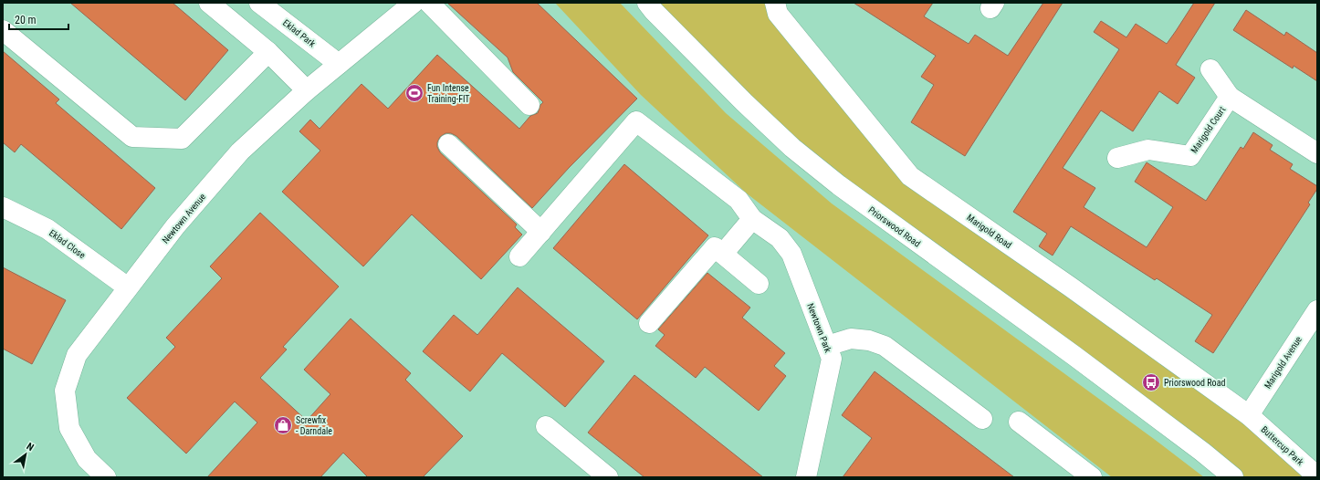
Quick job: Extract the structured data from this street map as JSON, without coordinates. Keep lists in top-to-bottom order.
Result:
{
  "streets": {
    "street": [
      "Eklad Park",
      "Marigold Court",
      "Newtown Avenue",
      "Priorswood Road",
      "Marigold Road",
      "Eklad Close",
      "Newtown Park",
      "Marigold Avenue",
      "Buttercup Park"
    ]
  },
  "crossings": [
    ["Eklad Park", "Newtown Avenue"],
    ["Newtown Avenue", "Eklad Close"],
    ["Marigold Road", "Marigold Avenue"],
    ["Marigold Road", "Buttercup Park"],
    ["Marigold Avenue", "Buttercup Park"]
  ],
  "places": {
    "sports": ["Fun Intense Training-FIT"],
    "bus stop": ["Priorswood Road"],
    "shop": ["Screwfix - Darndale"]
  },
  "scale_bar": "20 m",
  "north": "top right"
}
